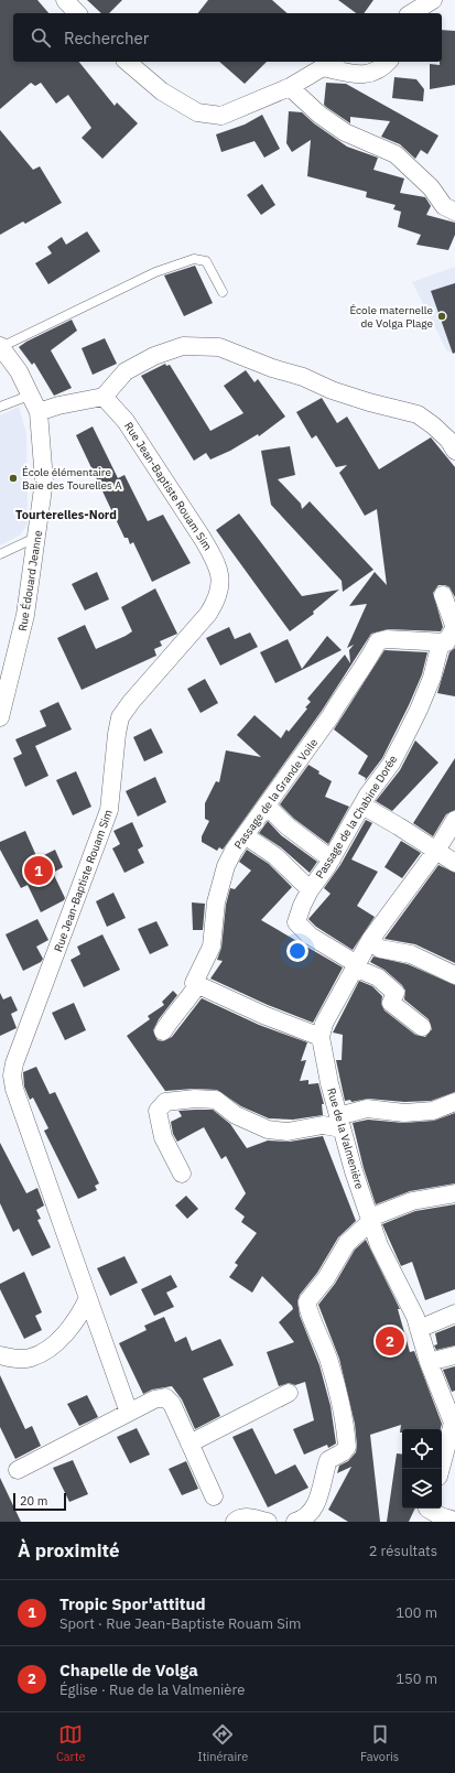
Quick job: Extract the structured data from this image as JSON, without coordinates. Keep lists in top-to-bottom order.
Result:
{
  "streets": {
    "street": [
      "Rue Jean-Baptiste Rouam Sim",
      "Rue Édouard Jeanne",
      "Passage de la Grande Voile",
      "Passage de la Chabine Dorée",
      "Rue de la Valmenière"
    ]
  },
  "crossings": [
    ["Passage de la Grande Voile", "Passage de la Chabine Dorée"]
  ],
  "districts": ["Tourterelles-Nord"],
  "places": ["École maternelle de Volga Plage", "École élémentaire Baie des Tourelles A"],
  "scale_bar": "20 m",
  "page": {
    "search": "Rechercher",
    "pins": ["1", "2"],
    "scale": "20 m",
    "heading": ["À proximité", "2 résultats"],
    "list": [
      {
        "mark": "1",
        "name": "Tropic Spor'attitud",
        "note": "Sport · Rue Jean-Baptiste Rouam Sim",
        "value": "100 m"
      },
      {
        "mark": "2",
        "name": "Chapelle de Volga",
        "note": "Église · Rue de la Valmenière",
        "value": "150 m"
      }
    ],
    "nav": ["Carte", "Itinéraire", "Favoris"]
  }
}
